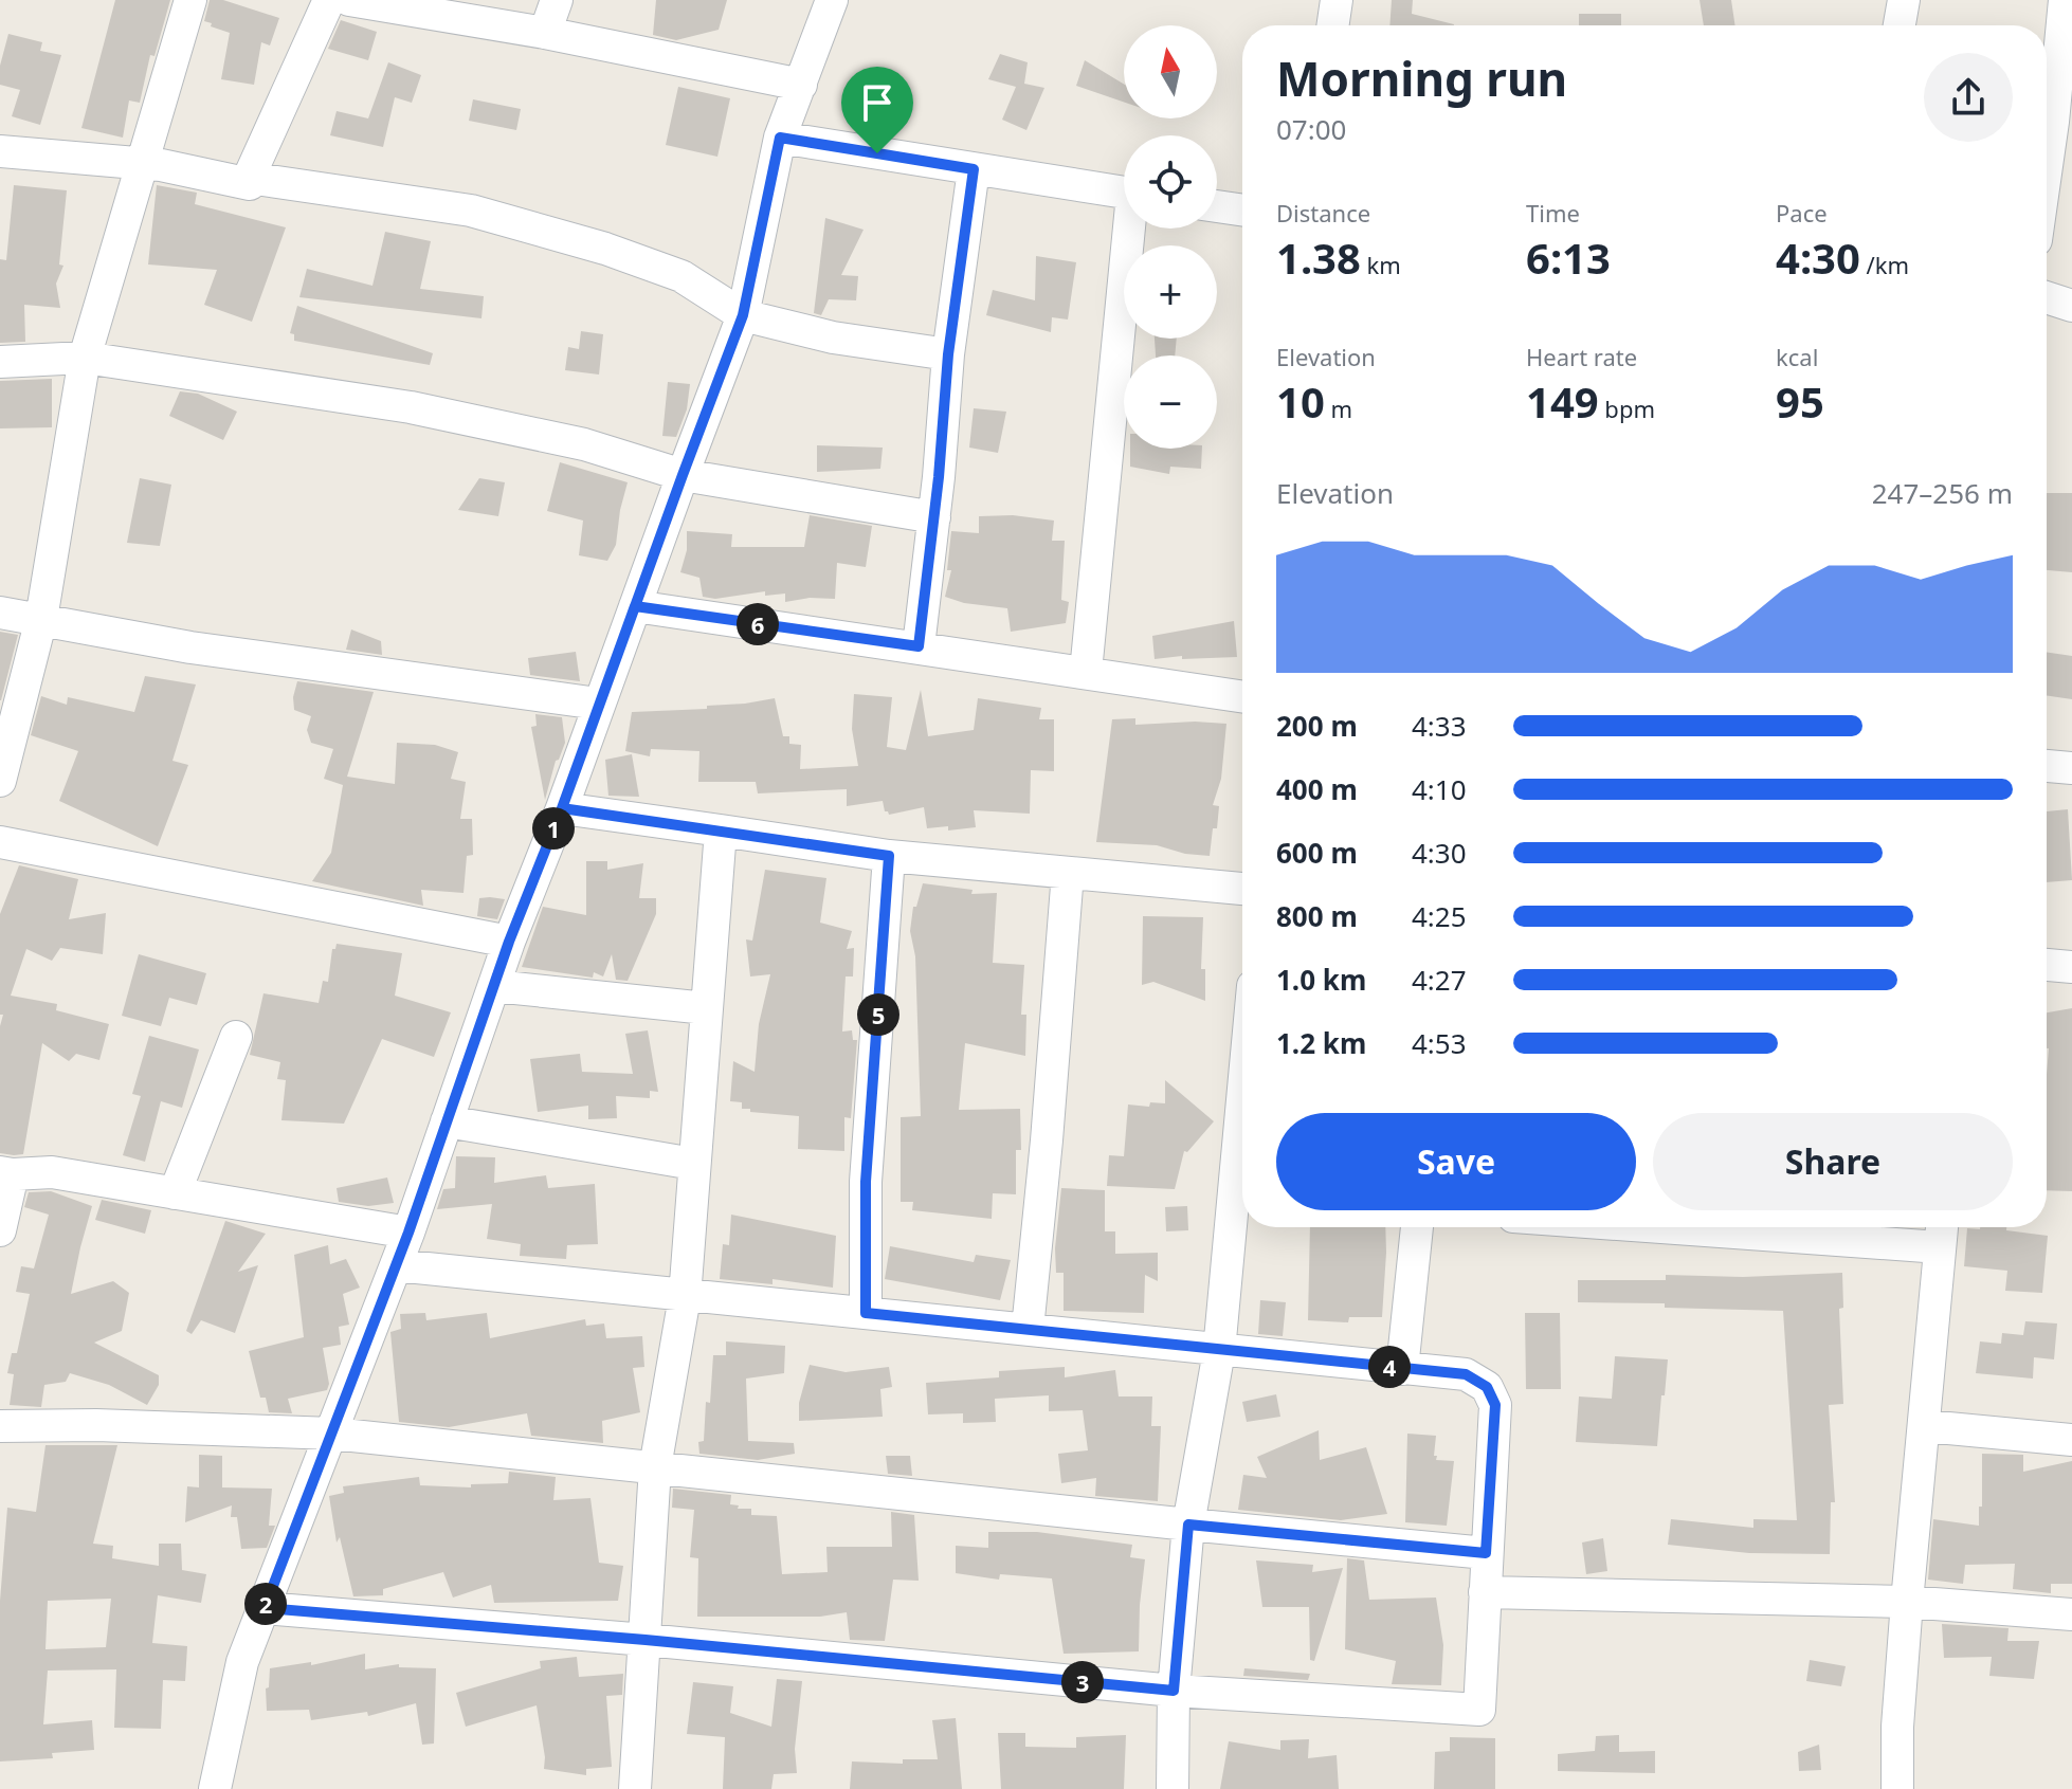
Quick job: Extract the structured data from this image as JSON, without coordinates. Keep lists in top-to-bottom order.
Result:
{
  "north": "top",
  "page": {
    "map_buttons": ["+", "−"],
    "heading": ["Morning run", "07:00"],
    "stats": [
      ["Distance", "1.38 km"],
      ["Time", "6:13"],
      ["Pace", "4:30 /km"],
      ["Elevation", "10 m"],
      ["Heart rate", "149 bpm"],
      ["kcal", "95"]
    ],
    "chart": ["Elevation", "247–256 m"],
    "pins": [
      "6",
      "1",
      "5",
      "4",
      "2",
      "3"
    ],
    "list": [
      {
        "name": "200 m",
        "note": "4:33"
      },
      {
        "name": "400 m",
        "note": "4:10"
      },
      {
        "name": "600 m",
        "note": "4:30"
      },
      {
        "name": "800 m",
        "note": "4:25"
      },
      {
        "name": "1.0 km",
        "note": "4:27"
      },
      {
        "name": "1.2 km",
        "note": "4:53"
      }
    ],
    "buttons": ["Save", "Share"]
  }
}
